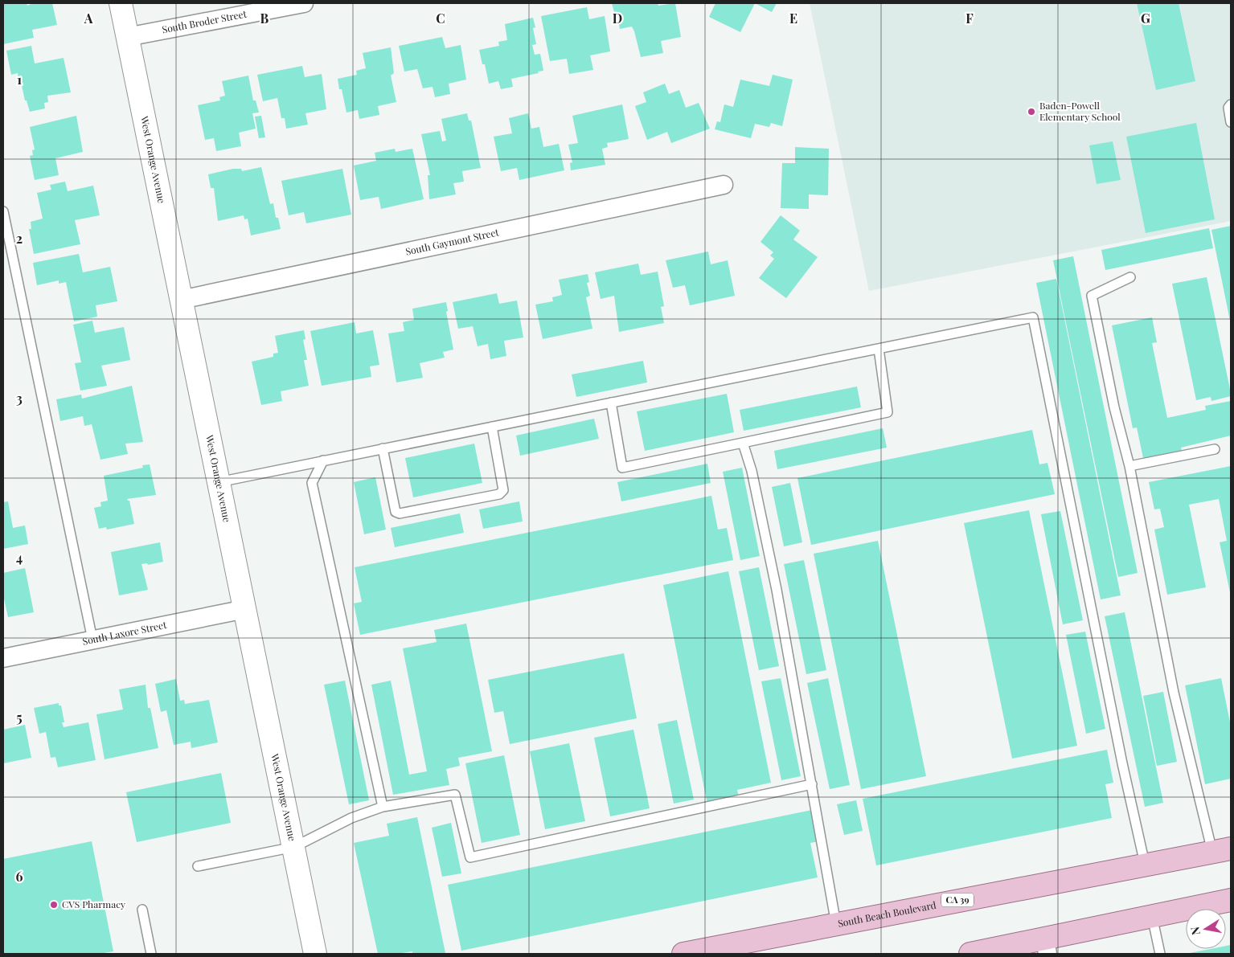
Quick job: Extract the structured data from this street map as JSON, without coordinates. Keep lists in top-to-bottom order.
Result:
{
  "streets": {
    "main road": ["CA 39", "South Beach Boulevard"],
    "street": [
      "South Broder Street",
      "West Orange Avenue",
      "South Gaymont Street",
      "South Laxore Street"
    ]
  },
  "crossings": [
    ["South Broder Street", "West Orange Avenue"],
    ["West Orange Avenue", "South Gaymont Street"],
    ["West Orange Avenue", "South Laxore Street"]
  ],
  "places": ["Baden-Powell Elementary School", "CVS Pharmacy"],
  "north": "left",
  "grid": {
    "columns": [
      "A",
      "B",
      "C",
      "D",
      "E",
      "F",
      "G"
    ],
    "rows": [
      "1",
      "2",
      "3",
      "4",
      "5",
      "6"
    ]
  }
}
